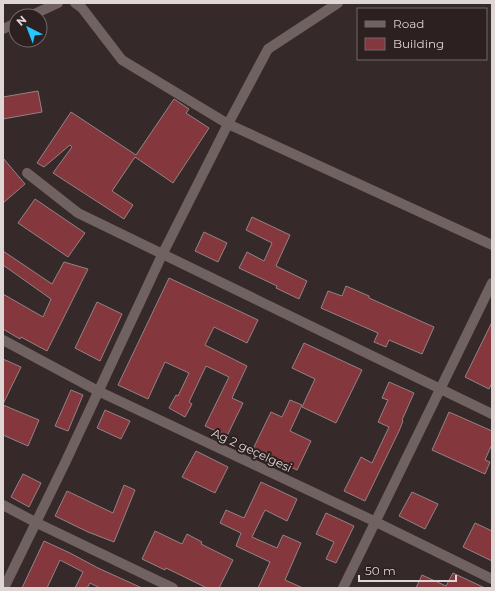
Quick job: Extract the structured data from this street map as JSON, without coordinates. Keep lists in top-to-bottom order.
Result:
{
  "streets": {
    "street": ["Ag 2 geçelgesi"]
  },
  "legend": ["Road", "Building"],
  "scale_bar": "50 m",
  "north": "top left"
}
